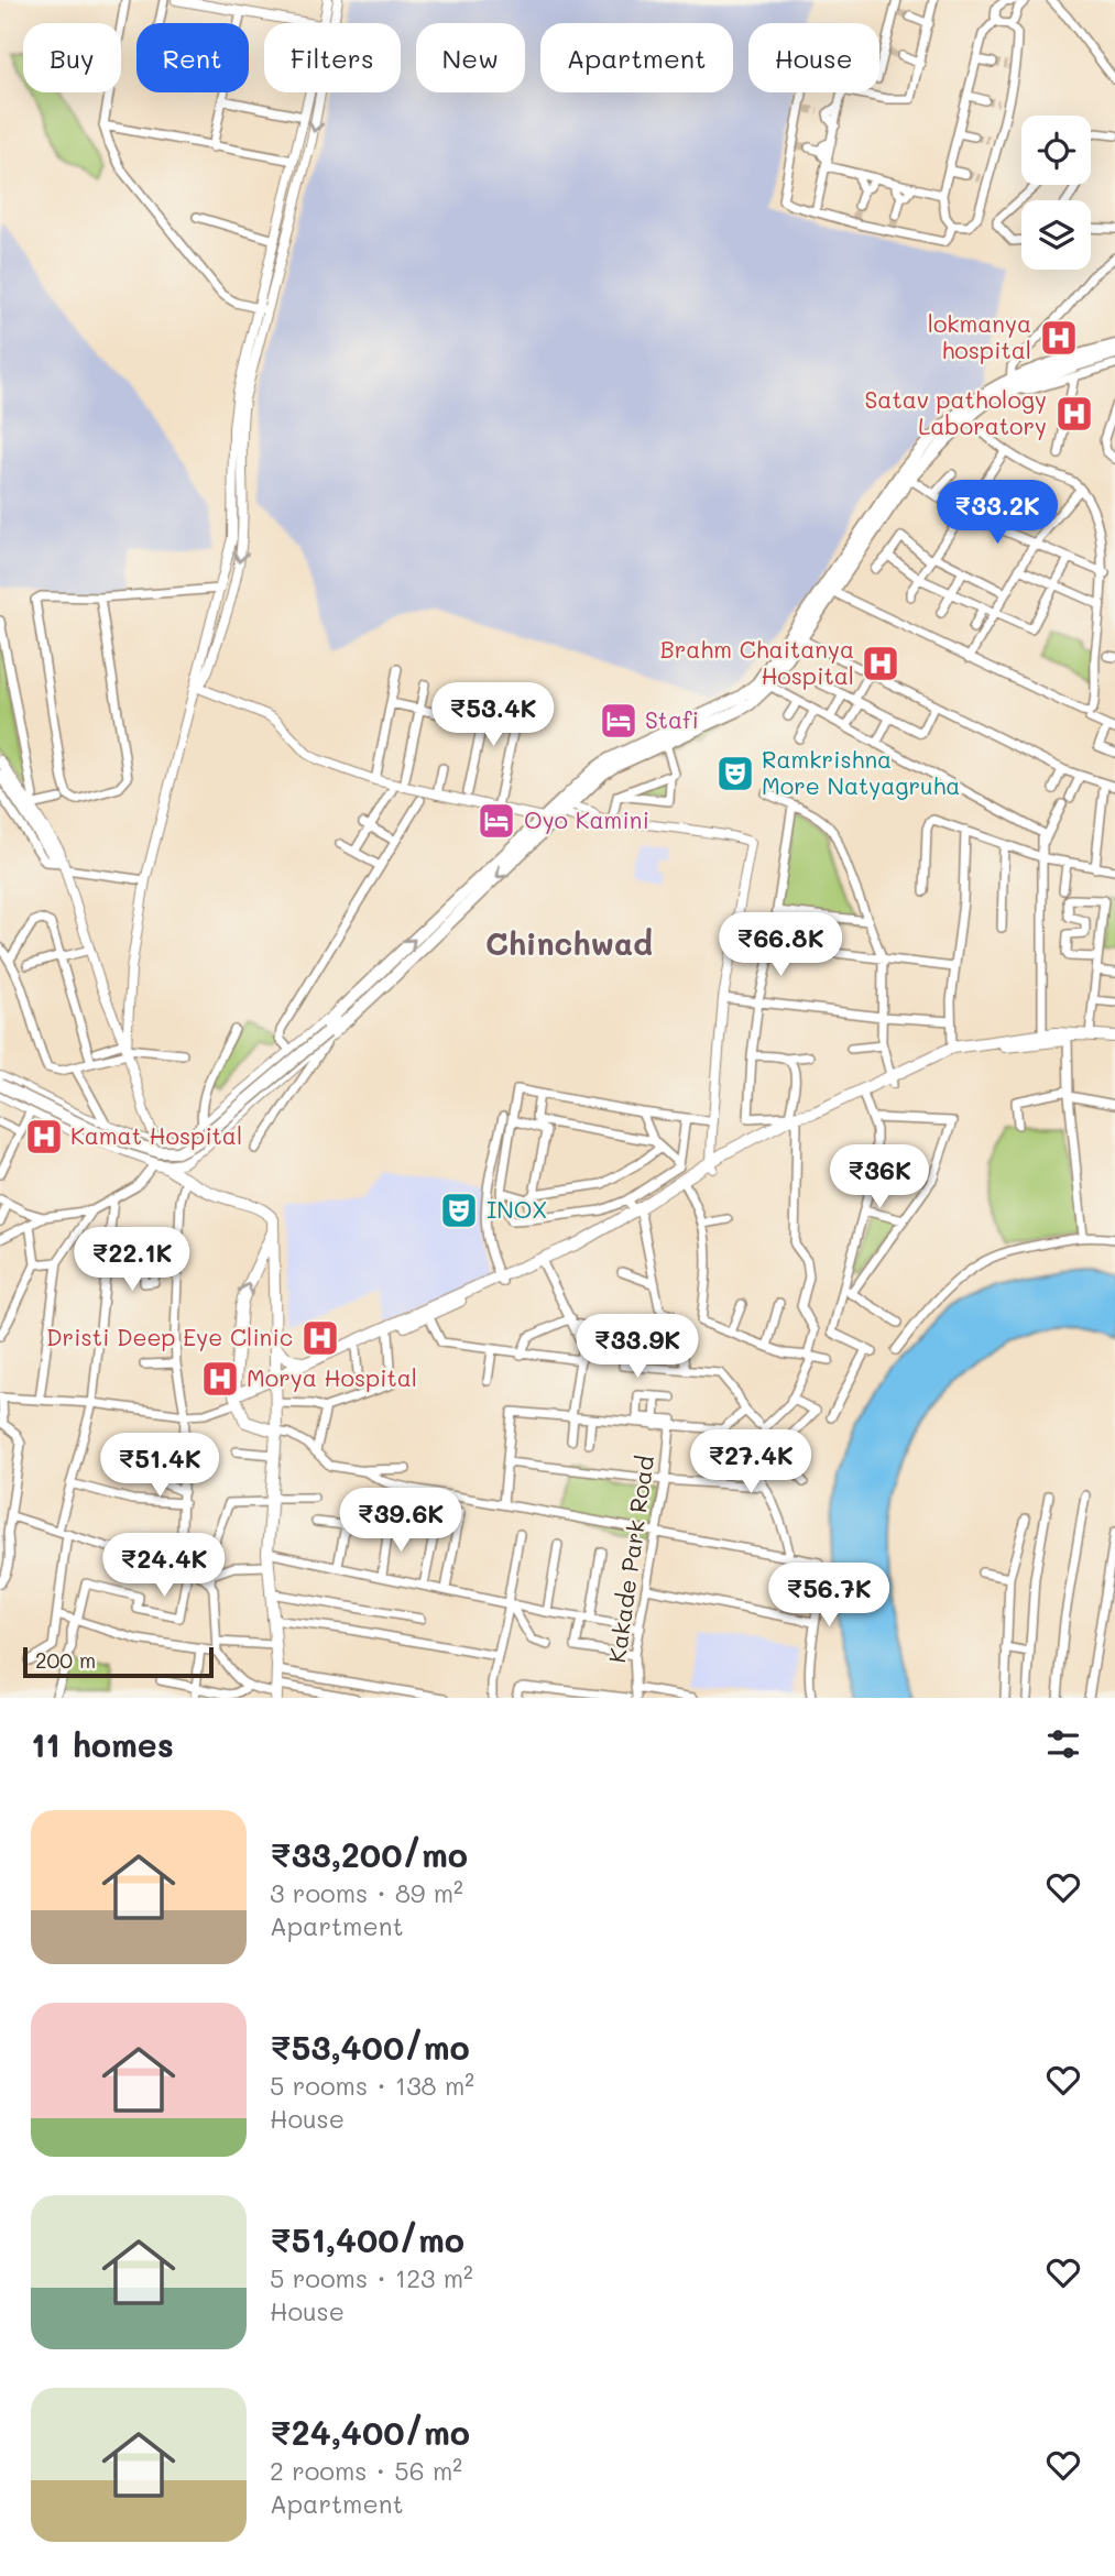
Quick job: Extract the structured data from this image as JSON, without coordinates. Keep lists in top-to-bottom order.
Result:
{
  "streets": {
    "street": ["Kakade Park Road"]
  },
  "districts": ["Chinchwad"],
  "places": {
    "hospital": [
      "lokmanya hospital",
      "Satav pathology Laboratory",
      "Brahm Chaitanya Hospital",
      "Kamat Hospital",
      "Dristi Deep Eye Clinic",
      "Morya Hospital"
    ],
    "hotel": ["Stafi", "Oyo Kamini"],
    "theatre": ["Ramkrishna More Natyagruha", "INOX"]
  },
  "scale_bar": "200 m",
  "page": {
    "chip": [
      "Buy",
      "Rent",
      "Filters",
      "New",
      "Apartment",
      "House"
    ],
    "price": [
      "₹33.2K",
      "₹53.4K",
      "₹66.8K",
      "₹36K",
      "₹22.1K",
      "₹33.9K",
      "₹27.4K",
      "₹51.4K",
      "₹39.6K",
      "₹24.4K",
      "₹56.7K"
    ],
    "scale": "200 m",
    "heading": "11 homes",
    "list": [
      {
        "name": "₹33,200/mo",
        "note": "3 rooms · 89 m² · Apartment"
      },
      {
        "name": "₹53,400/mo",
        "note": "5 rooms · 138 m² · House"
      },
      {
        "name": "₹51,400/mo",
        "note": "5 rooms · 123 m² · House"
      },
      {
        "name": "₹24,400/mo",
        "note": "2 rooms · 56 m² · Apartment"
      }
    ]
  }
}
